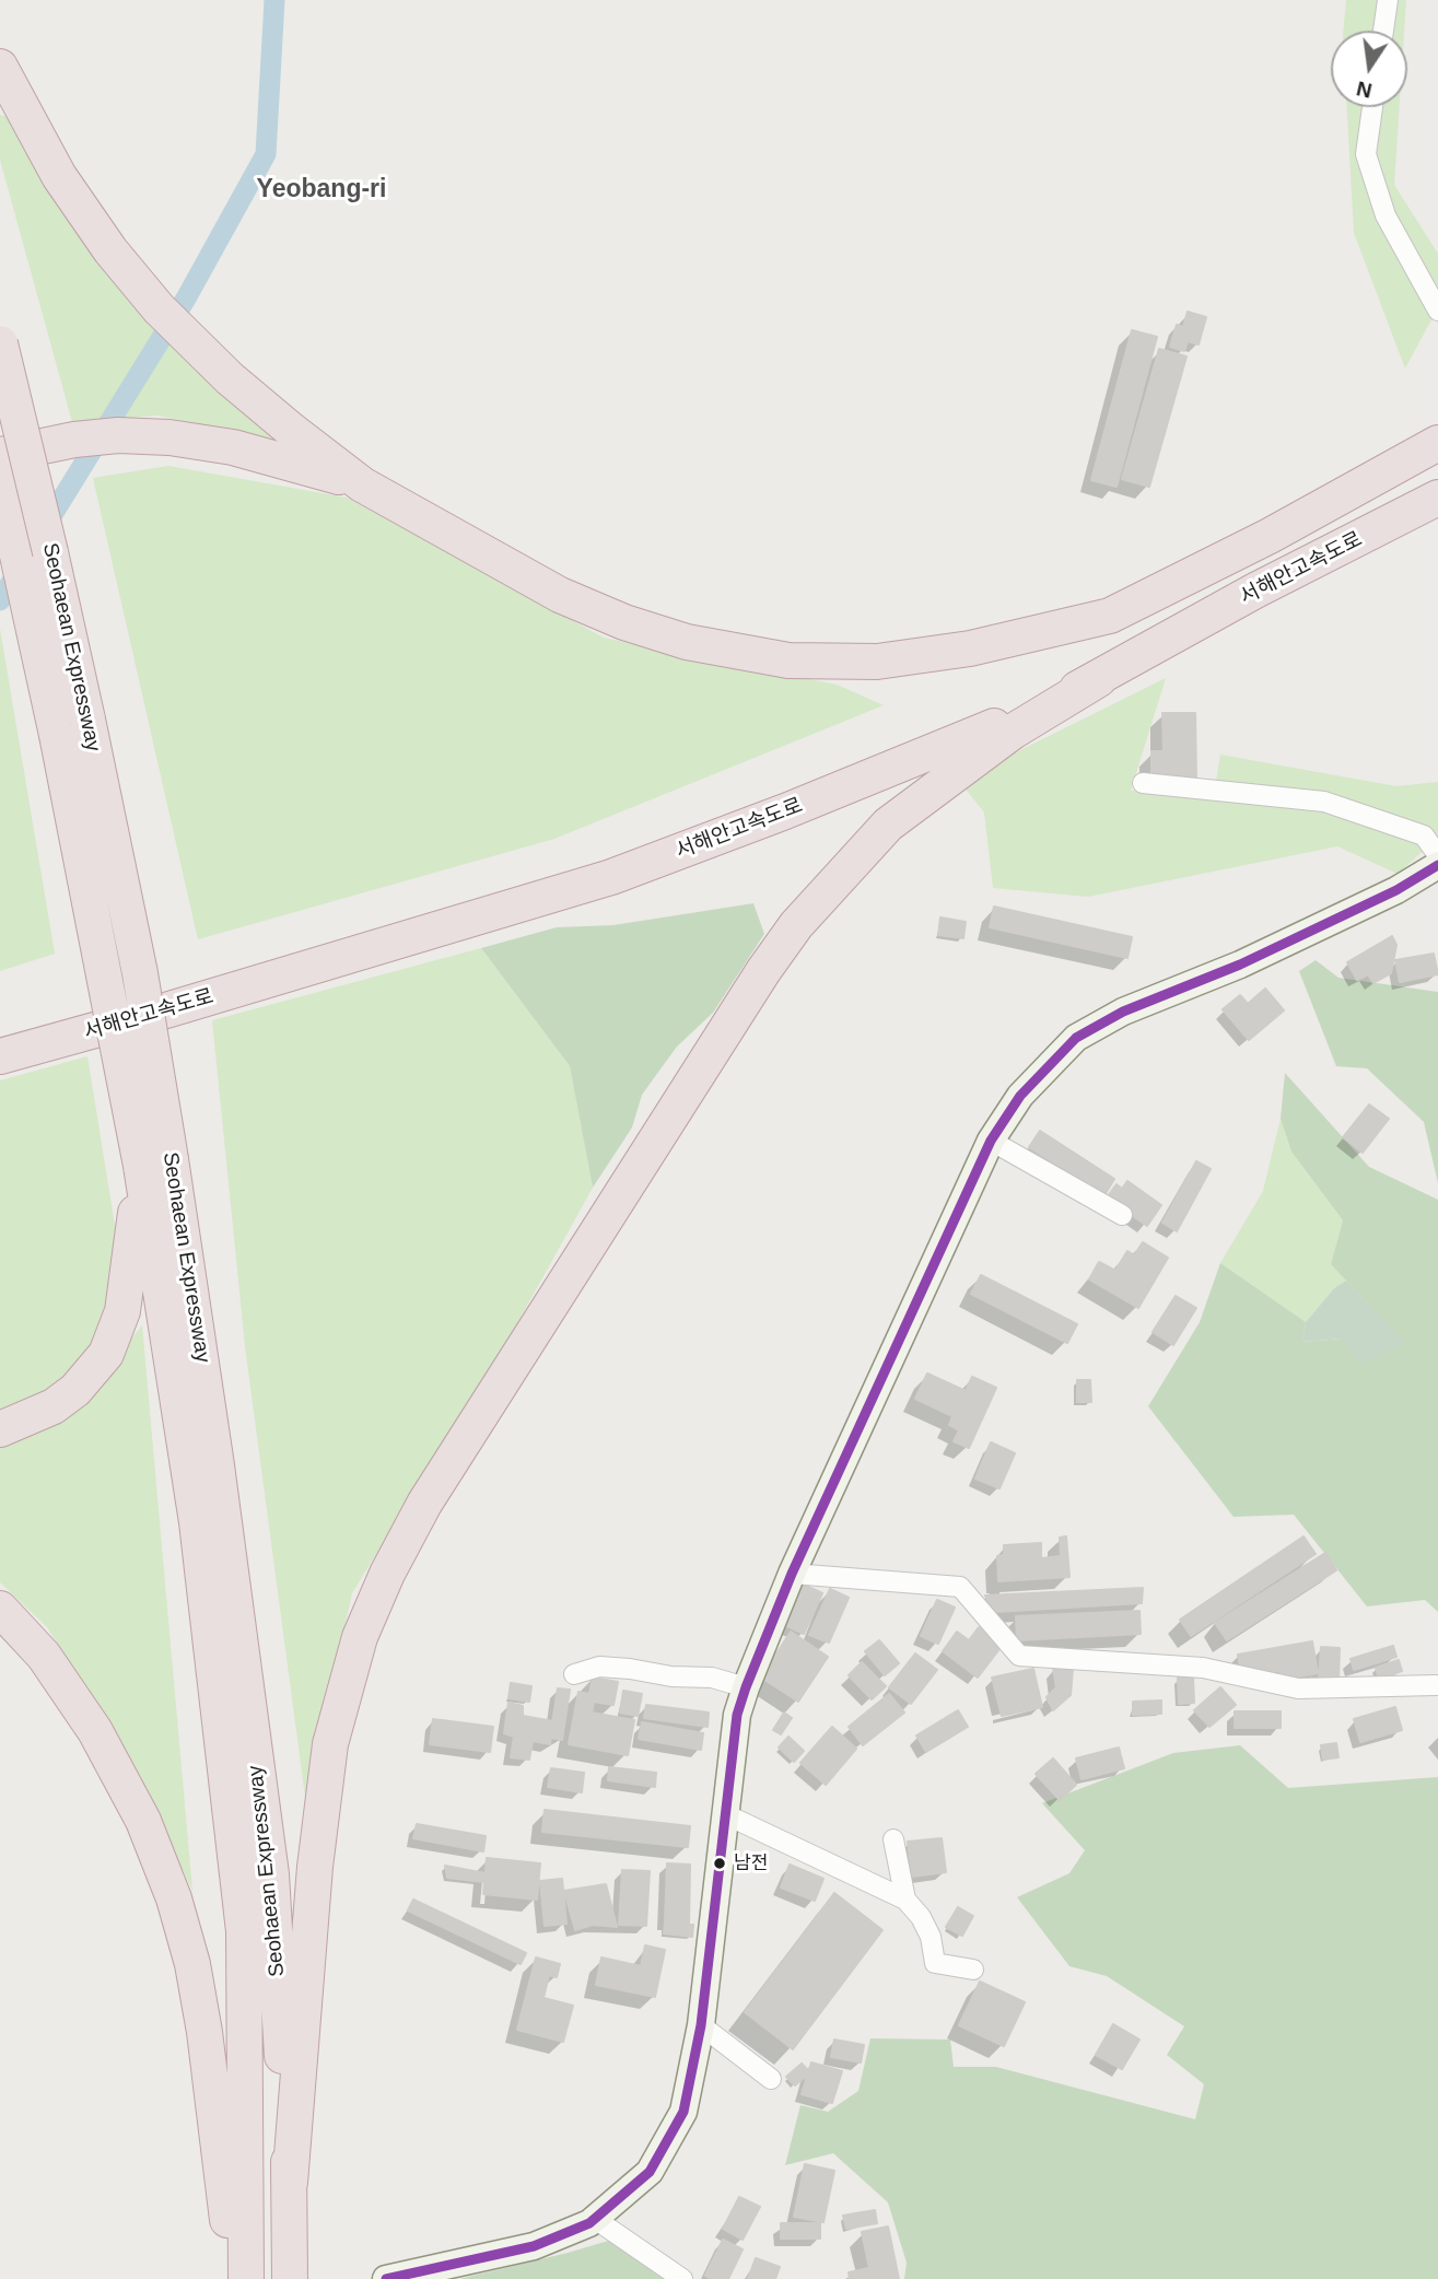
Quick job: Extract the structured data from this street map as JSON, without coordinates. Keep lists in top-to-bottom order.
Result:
{
  "streets": {
    "highway": ["서해안고속도로", "Seohaean Expressway"]
  },
  "districts": ["Yeobang-ri"],
  "places": ["남전"],
  "north": "bottom"
}
